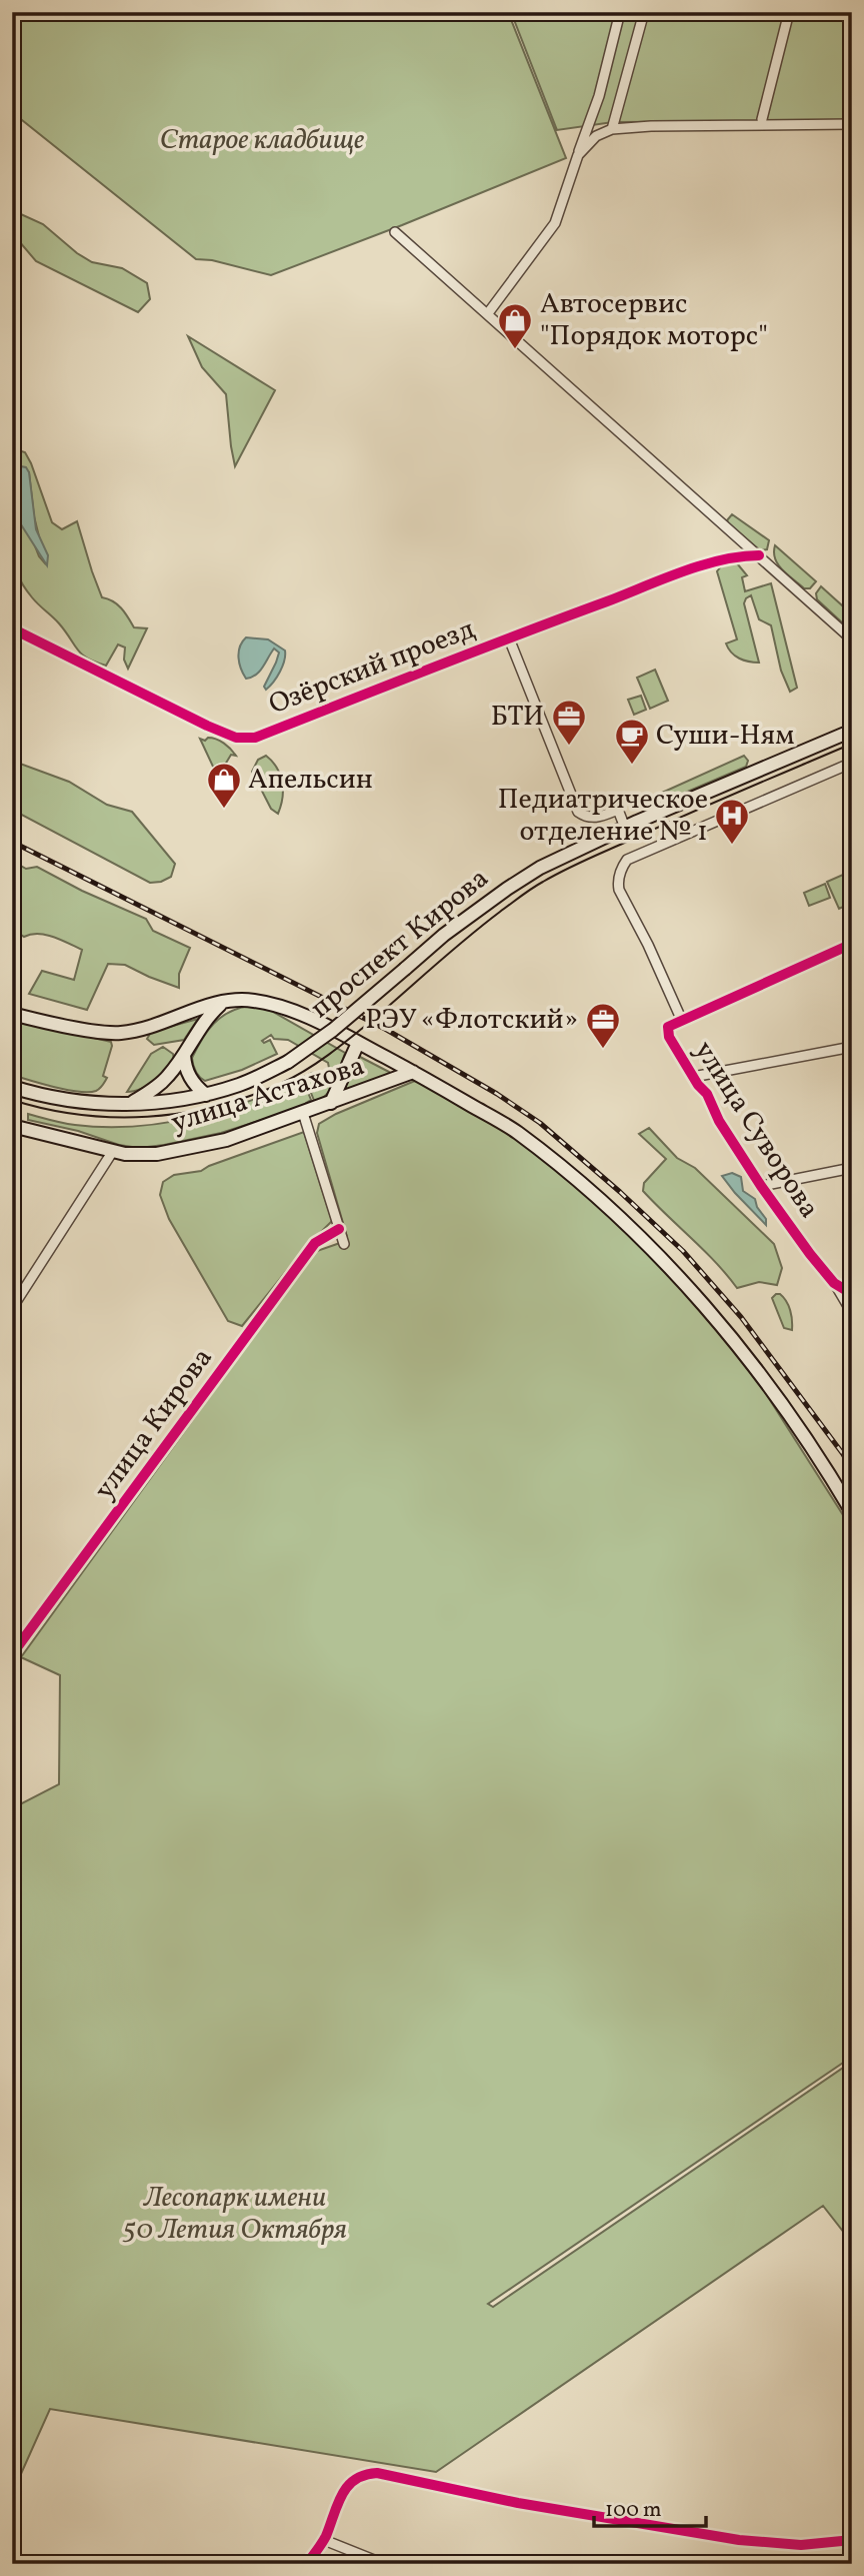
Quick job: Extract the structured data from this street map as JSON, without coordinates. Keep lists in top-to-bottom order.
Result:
{
  "streets": {
    "main road": ["проспект Кирова", "улица Астахова"],
    "street": ["Озёрский проезд", "улица Суворова", "улица Кирова"]
  },
  "crossings": [
    ["проспект Кирова", "улица Астахова"]
  ],
  "parks": ["Старое кладбище", "Лесопарк имени 50 Летия Октября"],
  "places": {
    "shop": ["Автосервис \"Порядок моторс\"", "Апельсин"],
    "office": ["БТИ", "РЭУ «Флотский»"],
    "cafe": ["Суши-Ням"],
    "hospital": ["Педиатрическое отделение № 1"]
  },
  "scale_bar": "100 m"
}
